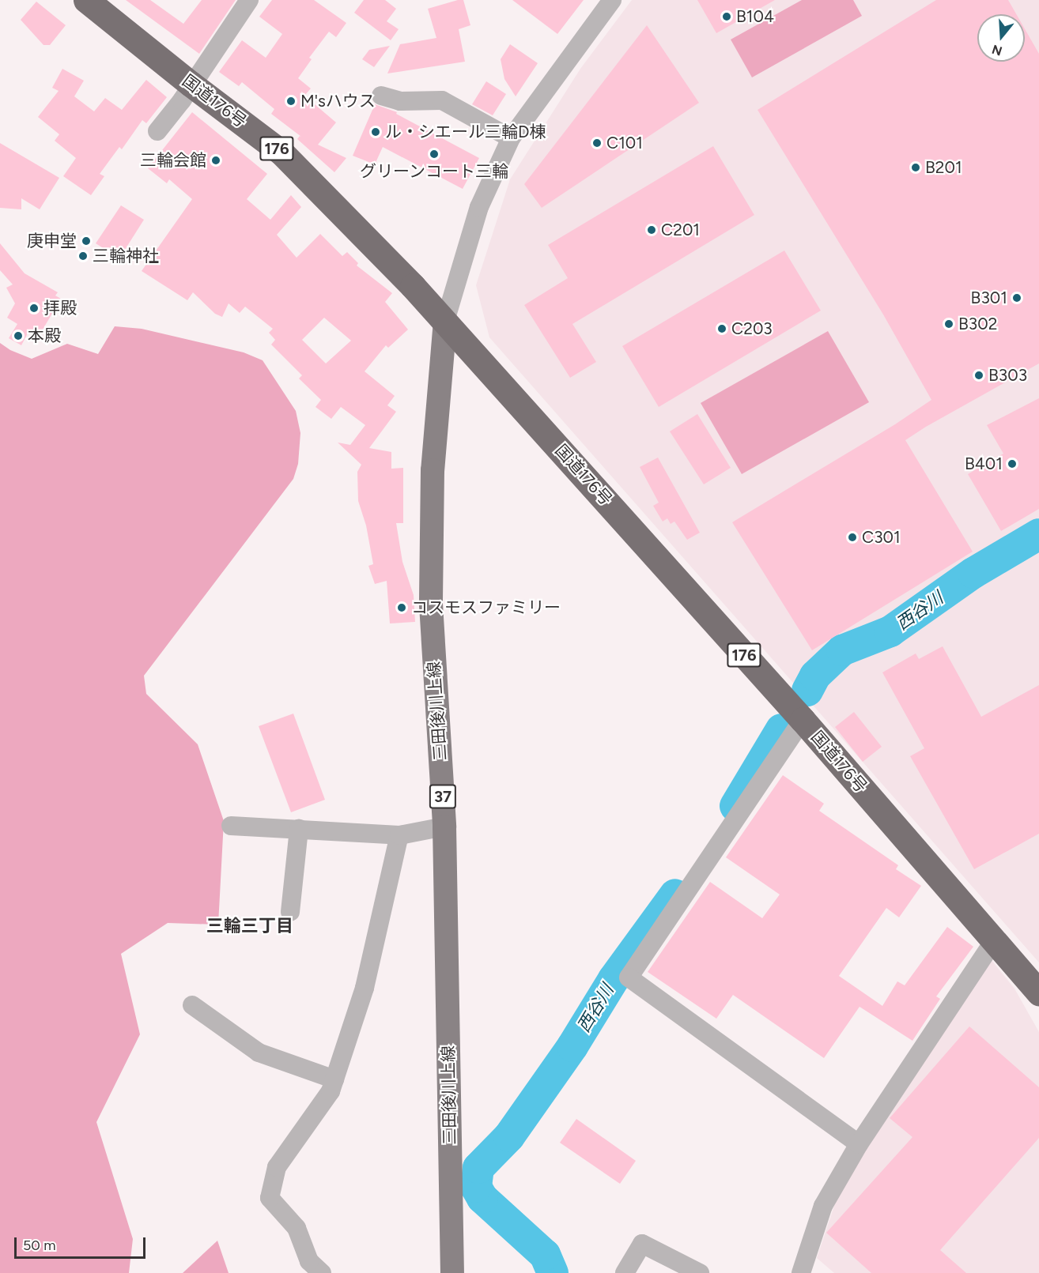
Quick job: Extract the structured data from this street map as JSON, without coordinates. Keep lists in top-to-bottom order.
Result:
{
  "streets": {
    "highway": ["国道176号", "176"],
    "main road": ["三田後川上線", "37"]
  },
  "crossings": [
    ["国道176号", "三田後川上線"]
  ],
  "districts": ["三輪三丁目"],
  "water": ["西谷川"],
  "places": [
    "B104",
    "M'sハウス",
    "ル・シエール三輪D棟",
    "C101",
    "グリーンコート三輪",
    "三輪会館",
    "B201",
    "C201",
    "庚申堂",
    "三輪神社",
    "B301",
    "拝殿",
    "B302",
    "C203",
    "本殿",
    "B303",
    "B401",
    "C301",
    "コスモスファミリー"
  ],
  "scale_bar": "50 m",
  "north": "bottom"
}
